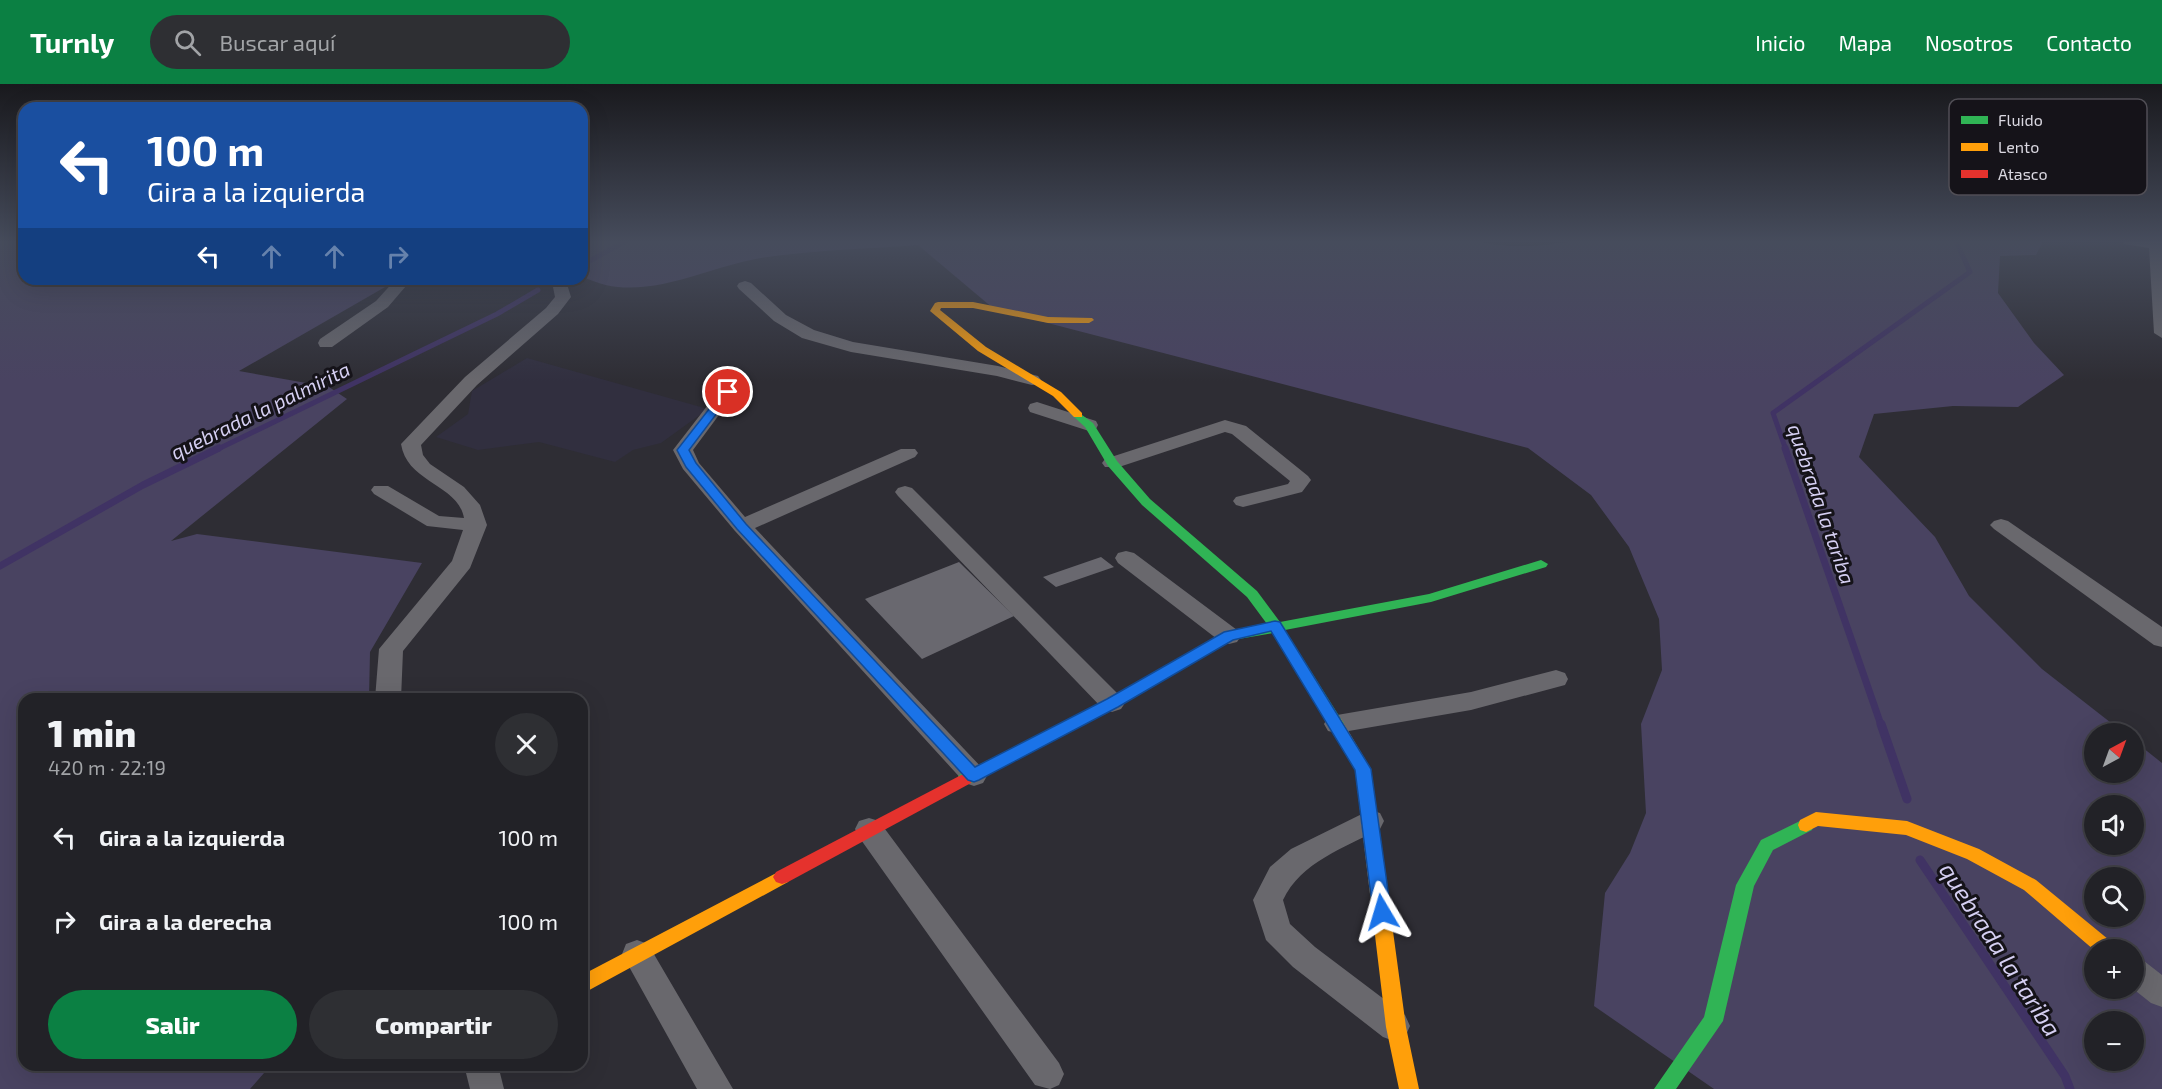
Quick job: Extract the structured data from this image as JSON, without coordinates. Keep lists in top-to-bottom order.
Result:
{
  "water": ["quebrada la palmirita", "quebrada la tariba"],
  "legend": ["Fluido", "Lento", "Atasco"],
  "north": "top right",
  "page": {
    "header": "Turnly",
    "search": "Buscar aquí",
    "nav": [
      "Inicio",
      "Mapa",
      "Nosotros",
      "Contacto"
    ],
    "turn": ["100 m", "Gira a la izquierda"],
    "heading": ["1 min", "420 m · 22:19"],
    "map_buttons": ["+", "−"],
    "list": [
      {
        "name": "Gira a la izquierda",
        "value": "100 m"
      },
      {
        "name": "Gira a la derecha",
        "value": "100 m"
      }
    ],
    "buttons": ["Salir", "Compartir"]
  }
}
